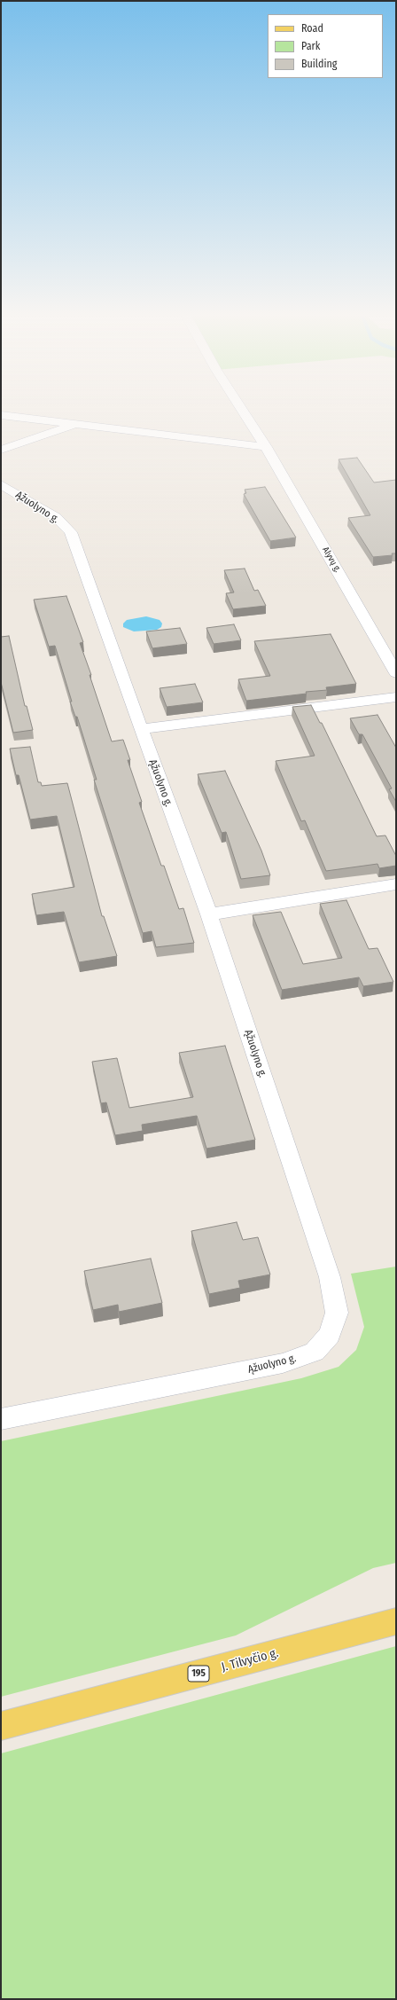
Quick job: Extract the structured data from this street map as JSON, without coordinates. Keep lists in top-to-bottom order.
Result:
{
  "streets": {
    "main road": ["J. Tilvyčio g.", "195"],
    "street": ["Ąžuolyno g.", "Alyvų g."]
  },
  "legend": ["Road", "Park", "Building"]
}
